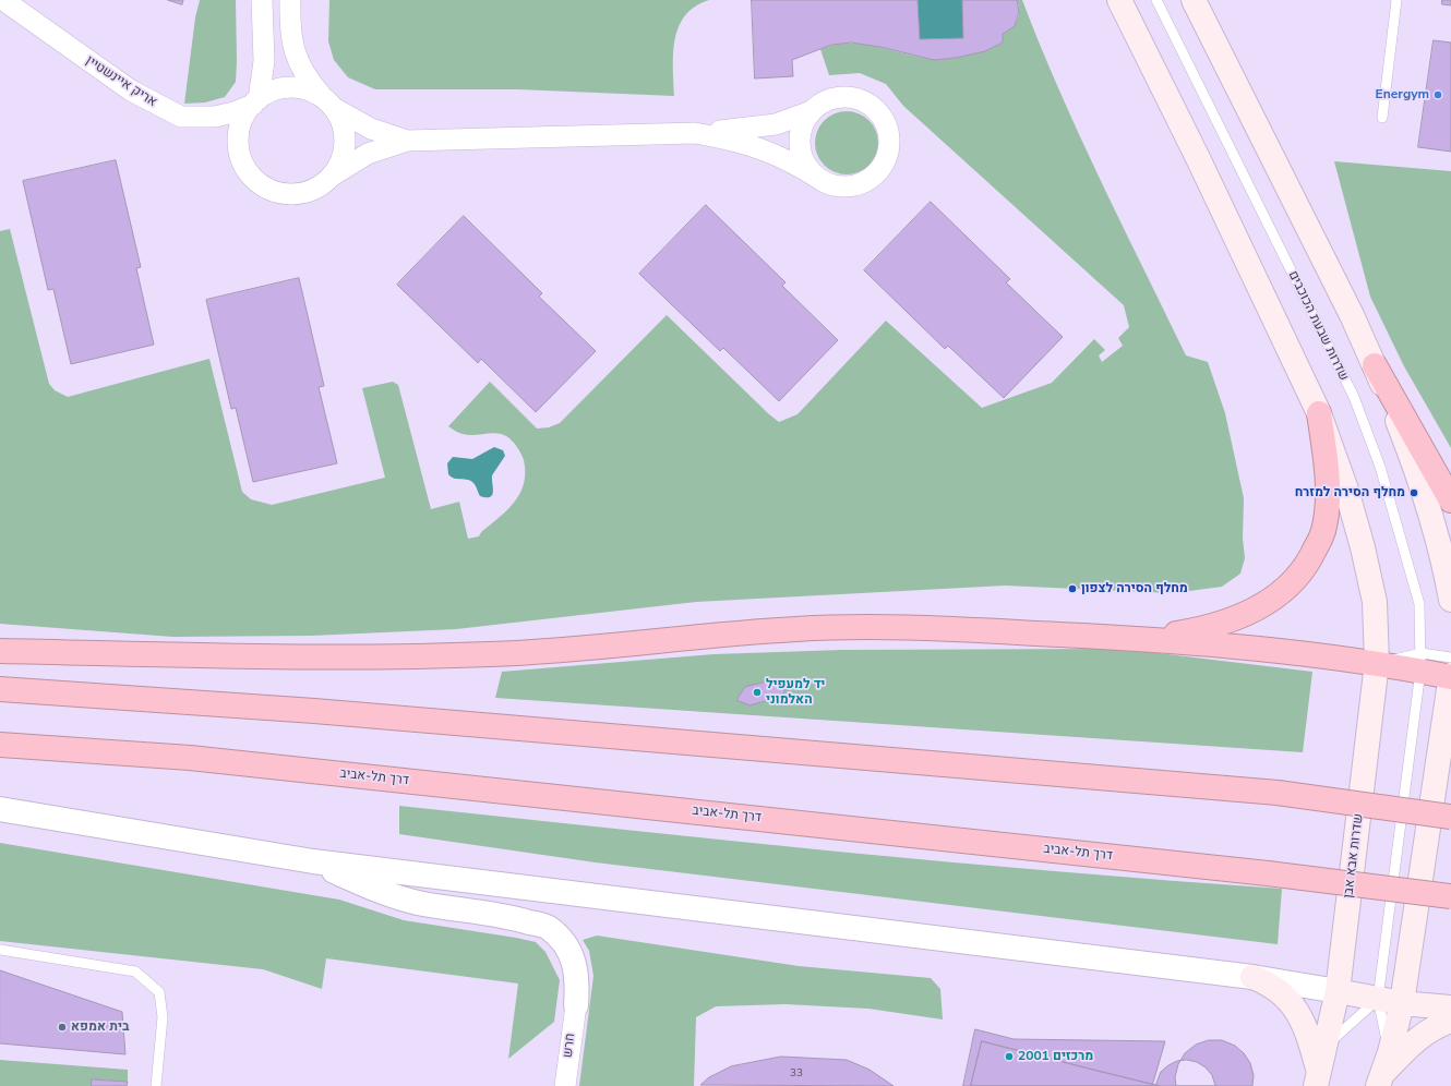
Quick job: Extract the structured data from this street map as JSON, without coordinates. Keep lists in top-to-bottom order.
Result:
{
  "streets": {
    "highway": ["דרך תל-אביב"],
    "main road": ["שדרות אבא אבן"],
    "street": ["אריק איינשטיין", "חרש"],
    "lane": ["שדרות שבעת הכוכבים"]
  },
  "places": [
    "Energym",
    "מחלף הסירה למזרח",
    "מחלף הסירה לצפון",
    "יד למעפיל האלמוני",
    "בית אמפא",
    "מרכזים 2001"
  ],
  "house_numbers": ["33"]
}
